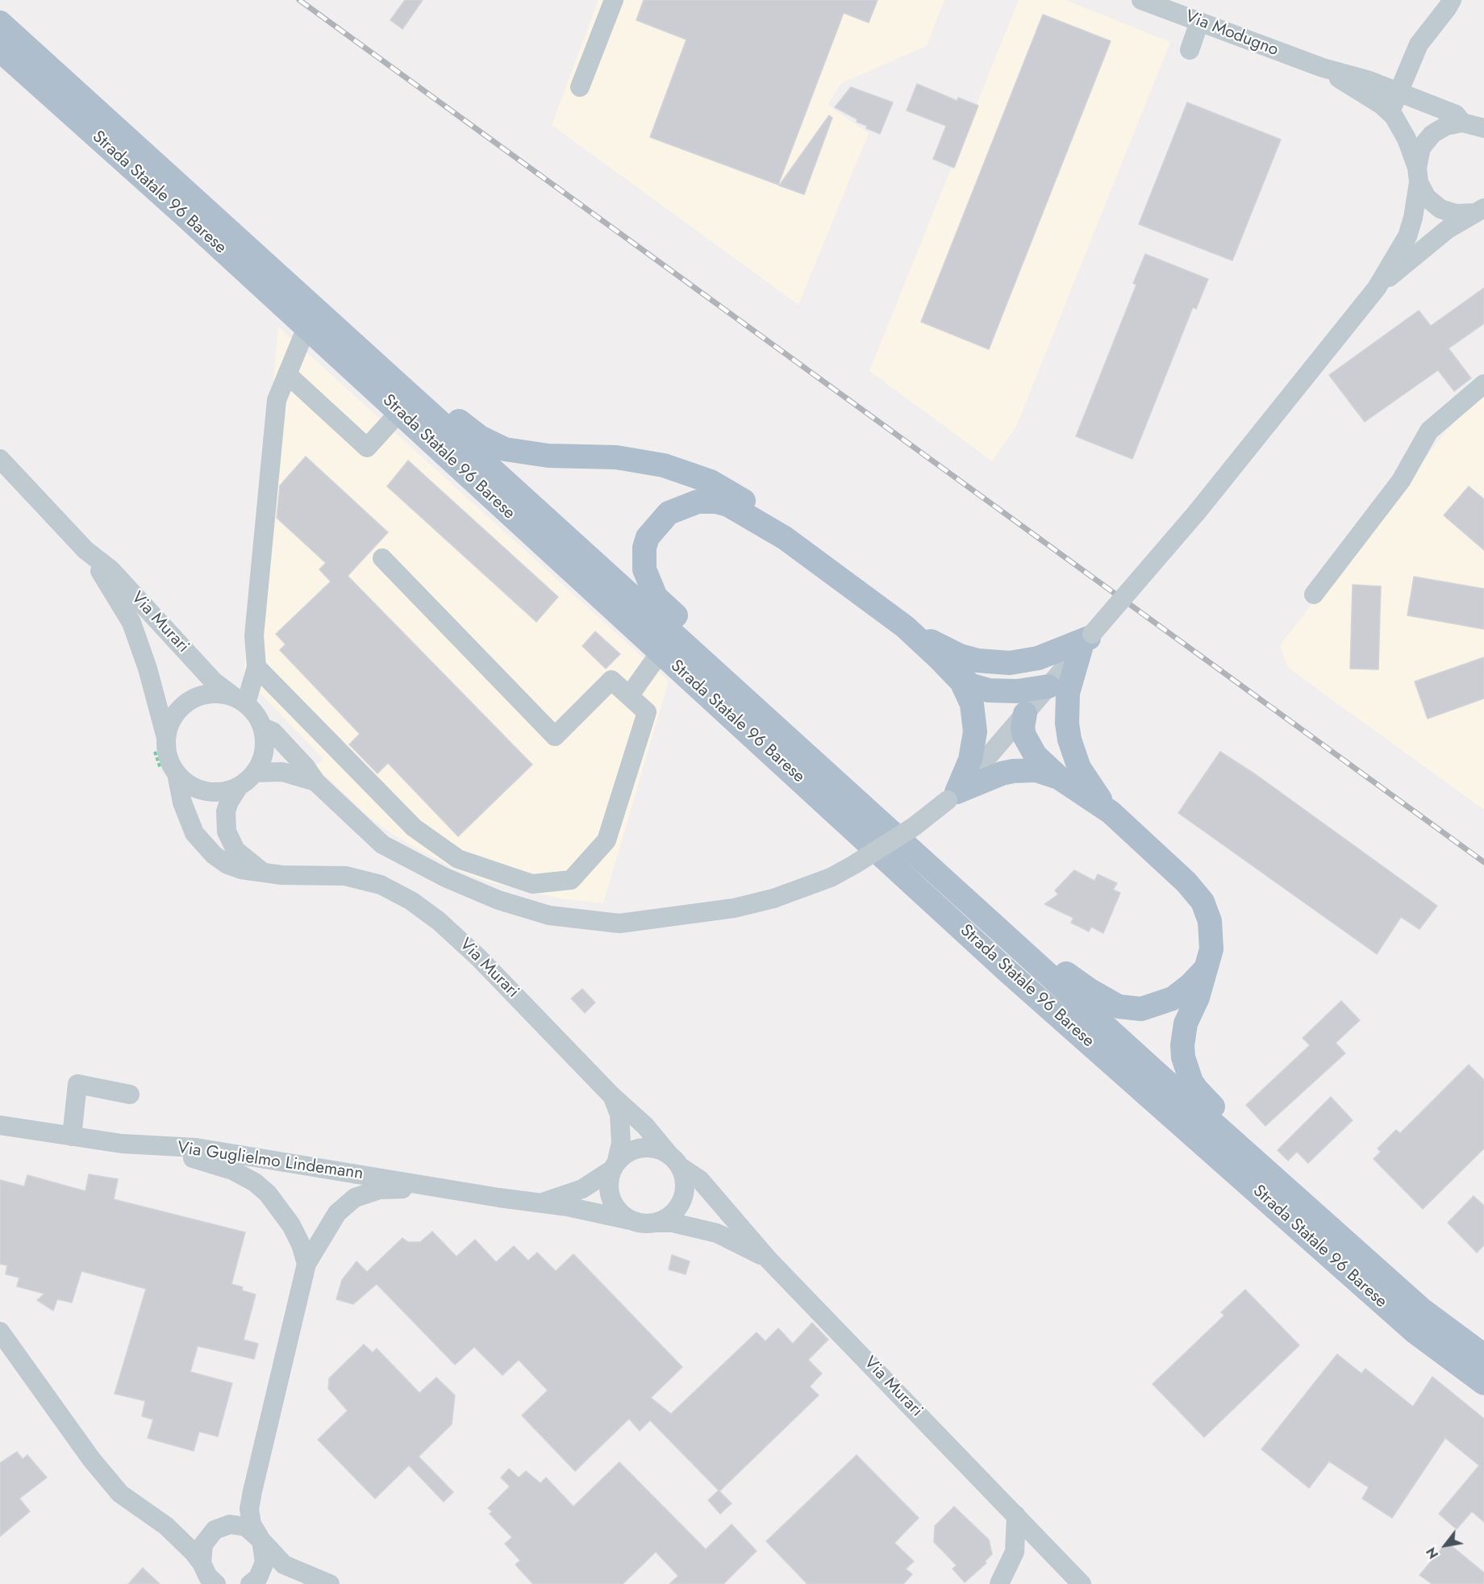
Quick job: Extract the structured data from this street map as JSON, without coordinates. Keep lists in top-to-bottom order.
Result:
{
  "streets": {
    "main road": ["Strada Statale 96 Barese"],
    "street": ["Via Modugno", "Via Murari", "Via Guglielmo Lindemann"]
  },
  "crossings": [
    ["Via Murari", "Via Guglielmo Lindemann"]
  ],
  "north": "bottom left"
}
